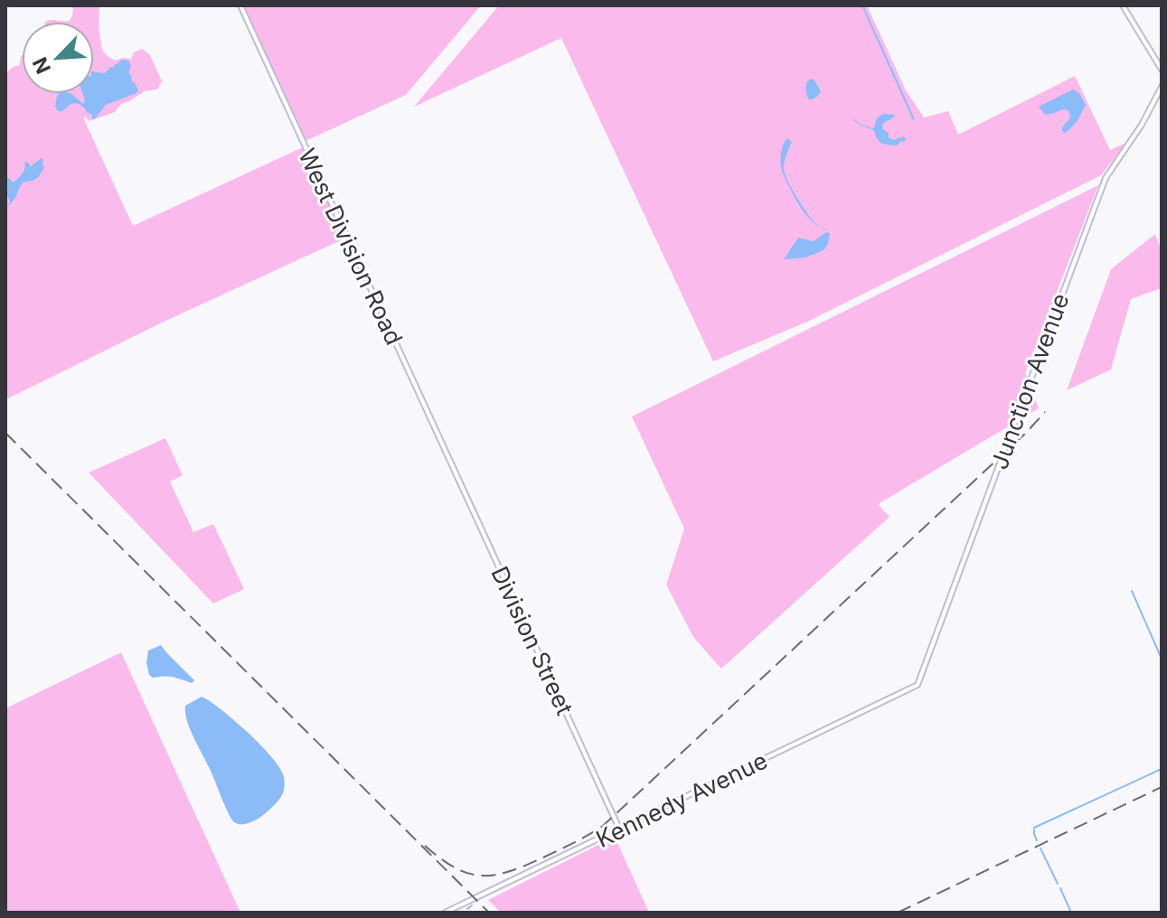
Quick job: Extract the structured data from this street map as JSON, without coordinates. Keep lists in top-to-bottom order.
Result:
{
  "streets": {
    "street": [
      "West Division Road",
      "Junction Avenue",
      "Division Street",
      "Kennedy Avenue"
    ]
  },
  "crossings": [
    ["West Division Road", "Division Street"],
    ["Junction Avenue", "Kennedy Avenue"],
    ["Division Street", "Kennedy Avenue"]
  ],
  "north": "bottom left"
}
